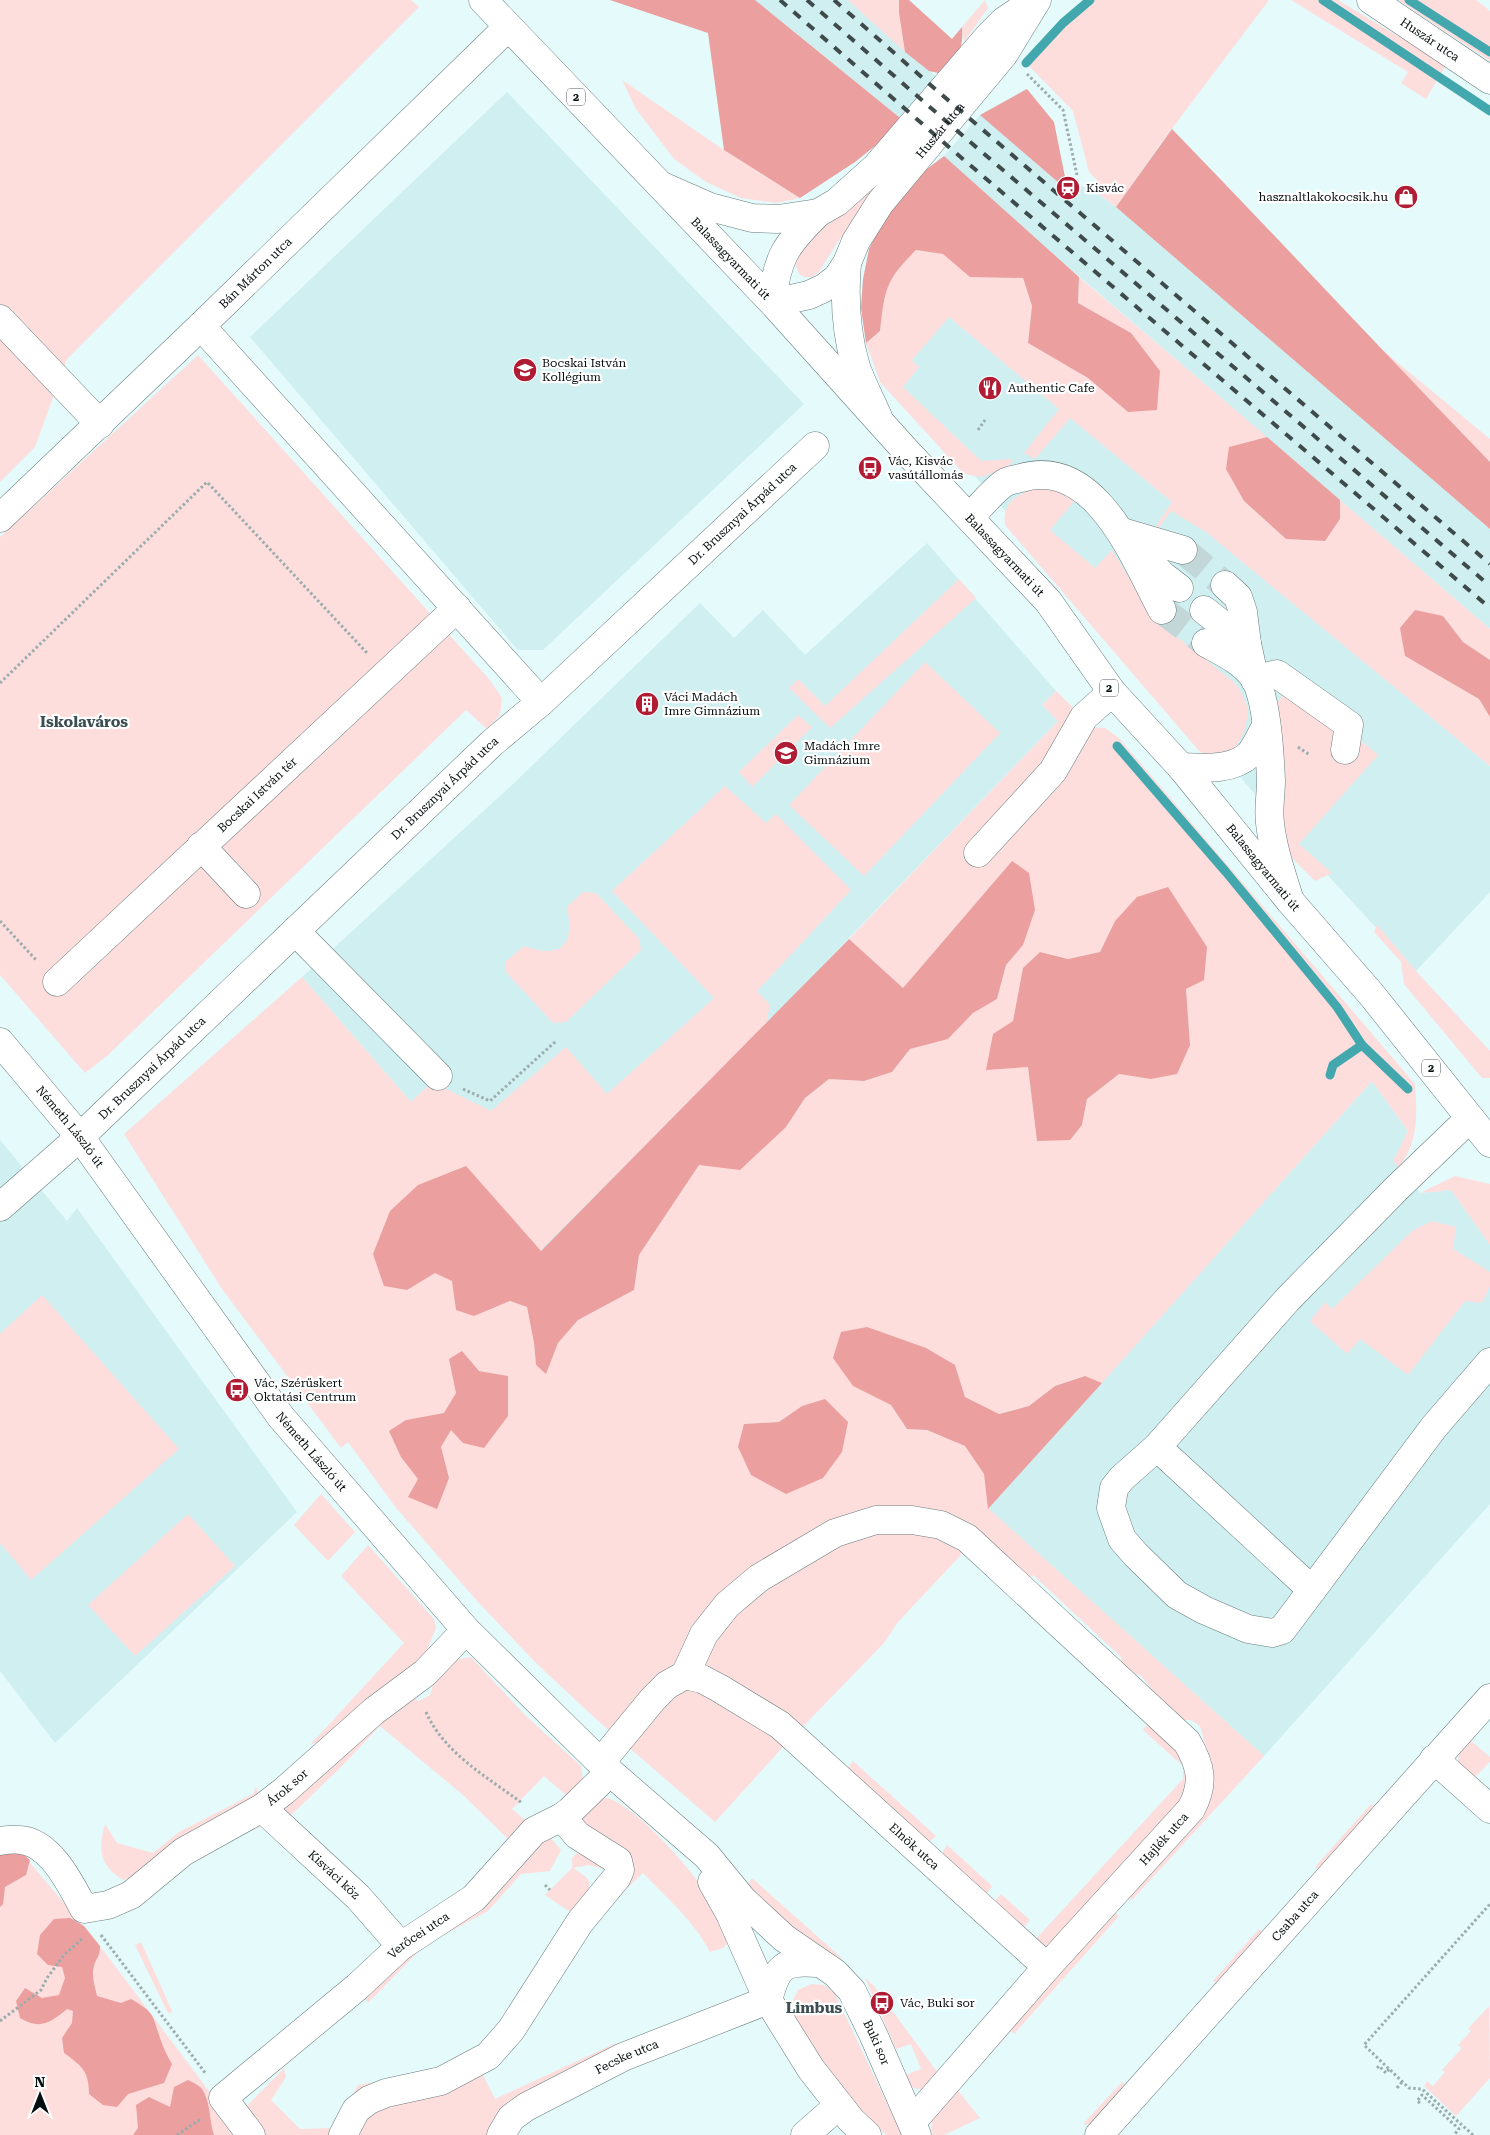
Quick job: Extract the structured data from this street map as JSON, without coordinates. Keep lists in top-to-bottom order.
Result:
{
  "streets": {
    "street": [
      "Huszár utca",
      "2",
      "Balassagyarmati út",
      "Bán Márton utca",
      "Dr. Brusznyai Árpád utca",
      "Bocskai István tér",
      "Németh László út",
      "Árok sor",
      "Hajlék utca",
      "Elnök utca",
      "Kisváci köz",
      "Csaba utca",
      "Verőcei utca",
      "Buki sor",
      "Fecske utca"
    ]
  },
  "crossings": [
    ["Huszár utca", "Balassagyarmati út"],
    ["Balassagyarmati út", "Bán Márton utca"],
    ["Dr. Brusznyai Árpád utca", "Németh László út"],
    ["Németh László út", "Árok sor"],
    ["Németh László út", "Verőcei utca"],
    ["Németh László út", "Buki sor"],
    ["Árok sor", "Kisváci köz"],
    ["Hajlék utca", "Elnök utca"],
    ["Hajlék utca", "Verőcei utca"],
    ["Hajlék utca", "Buki sor"],
    ["Elnök utca", "Verőcei utca"],
    ["Kisváci köz", "Verőcei utca"],
    ["Verőcei utca", "Buki sor"],
    ["Buki sor", "Fecske utca"]
  ],
  "districts": ["Iskolaváros", "Limbus"],
  "places": {
    "station": ["Kisvác"],
    "shop": ["hasznaltlakokocsik.hu"],
    "school or university": ["Bocskai István Kollégium", "Madách Imre Gimnázium"],
    "restaurant": ["Authentic Cafe"],
    "bus stop": ["Vác, Kisvác vasútállomás", "Vác, Szérűskert Oktatási Centrum", "Vác, Buki sor"],
    "building": ["Váci Madách Imre Gimnázium"]
  },
  "north": "top"
}
